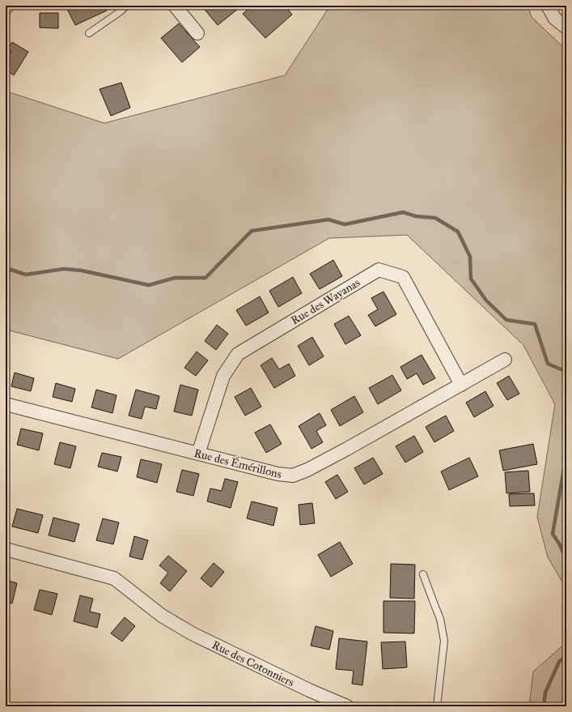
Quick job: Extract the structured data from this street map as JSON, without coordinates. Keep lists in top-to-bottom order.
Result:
{
  "streets": {
    "street": ["Rue des Wayanas", "Rue des Émérillons", "Rue des Cotonniers"]
  },
  "crossings": [
    ["Rue des Wayanas", "Rue des Émérillons"]
  ]
}
